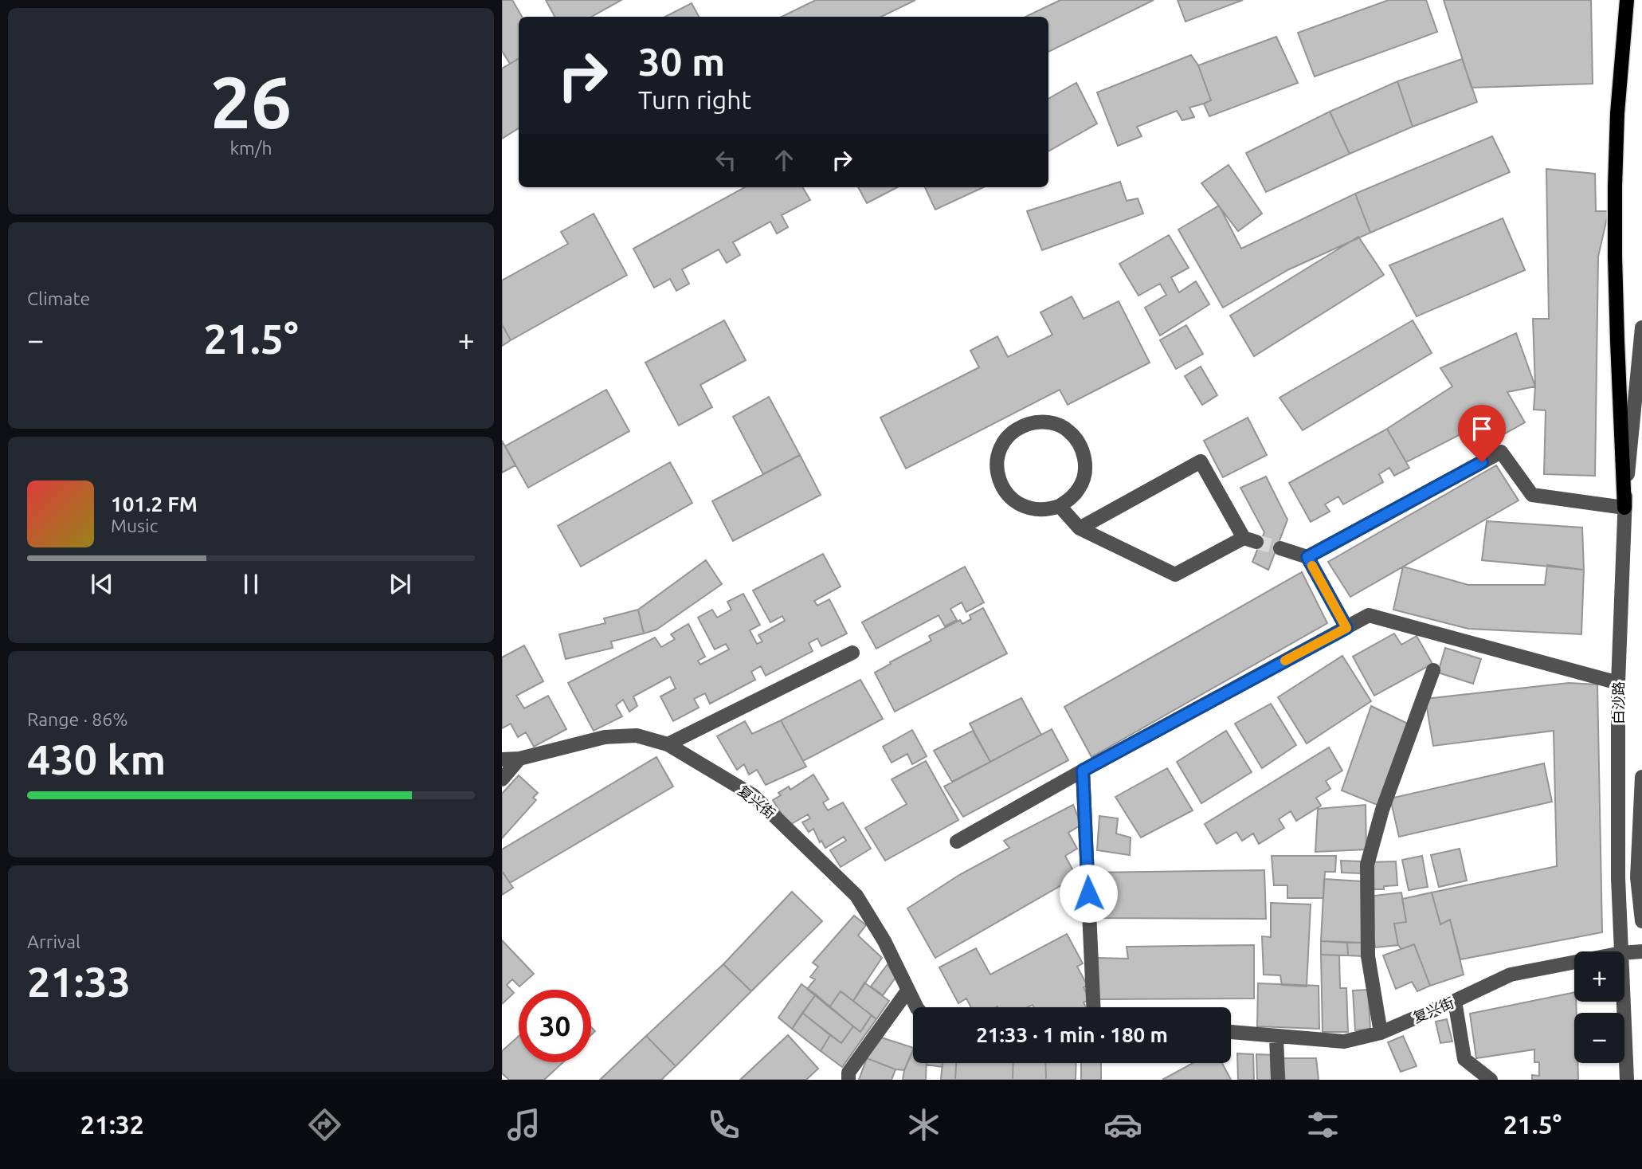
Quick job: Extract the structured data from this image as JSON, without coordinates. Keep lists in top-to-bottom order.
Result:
{
  "streets": {
    "street": ["白沙路", "复兴街"]
  },
  "page": {
    "tile": [
      ["26", "km/h"],
      "Climate",
      ["Range · 86%", "430 km"],
      ["Arrival", "21:33"]
    ],
    "turn": ["30 m", "Turn right"],
    "heat": ["−", "21.5°", "+"],
    "song": ["101.2 FM", "Music"],
    "map_buttons": ["+", "−"],
    "limit": "30",
    "trip": "21:33 · 1 min · 180 m",
    "tabs": ["21:32", "21.5°"]
  }
}
